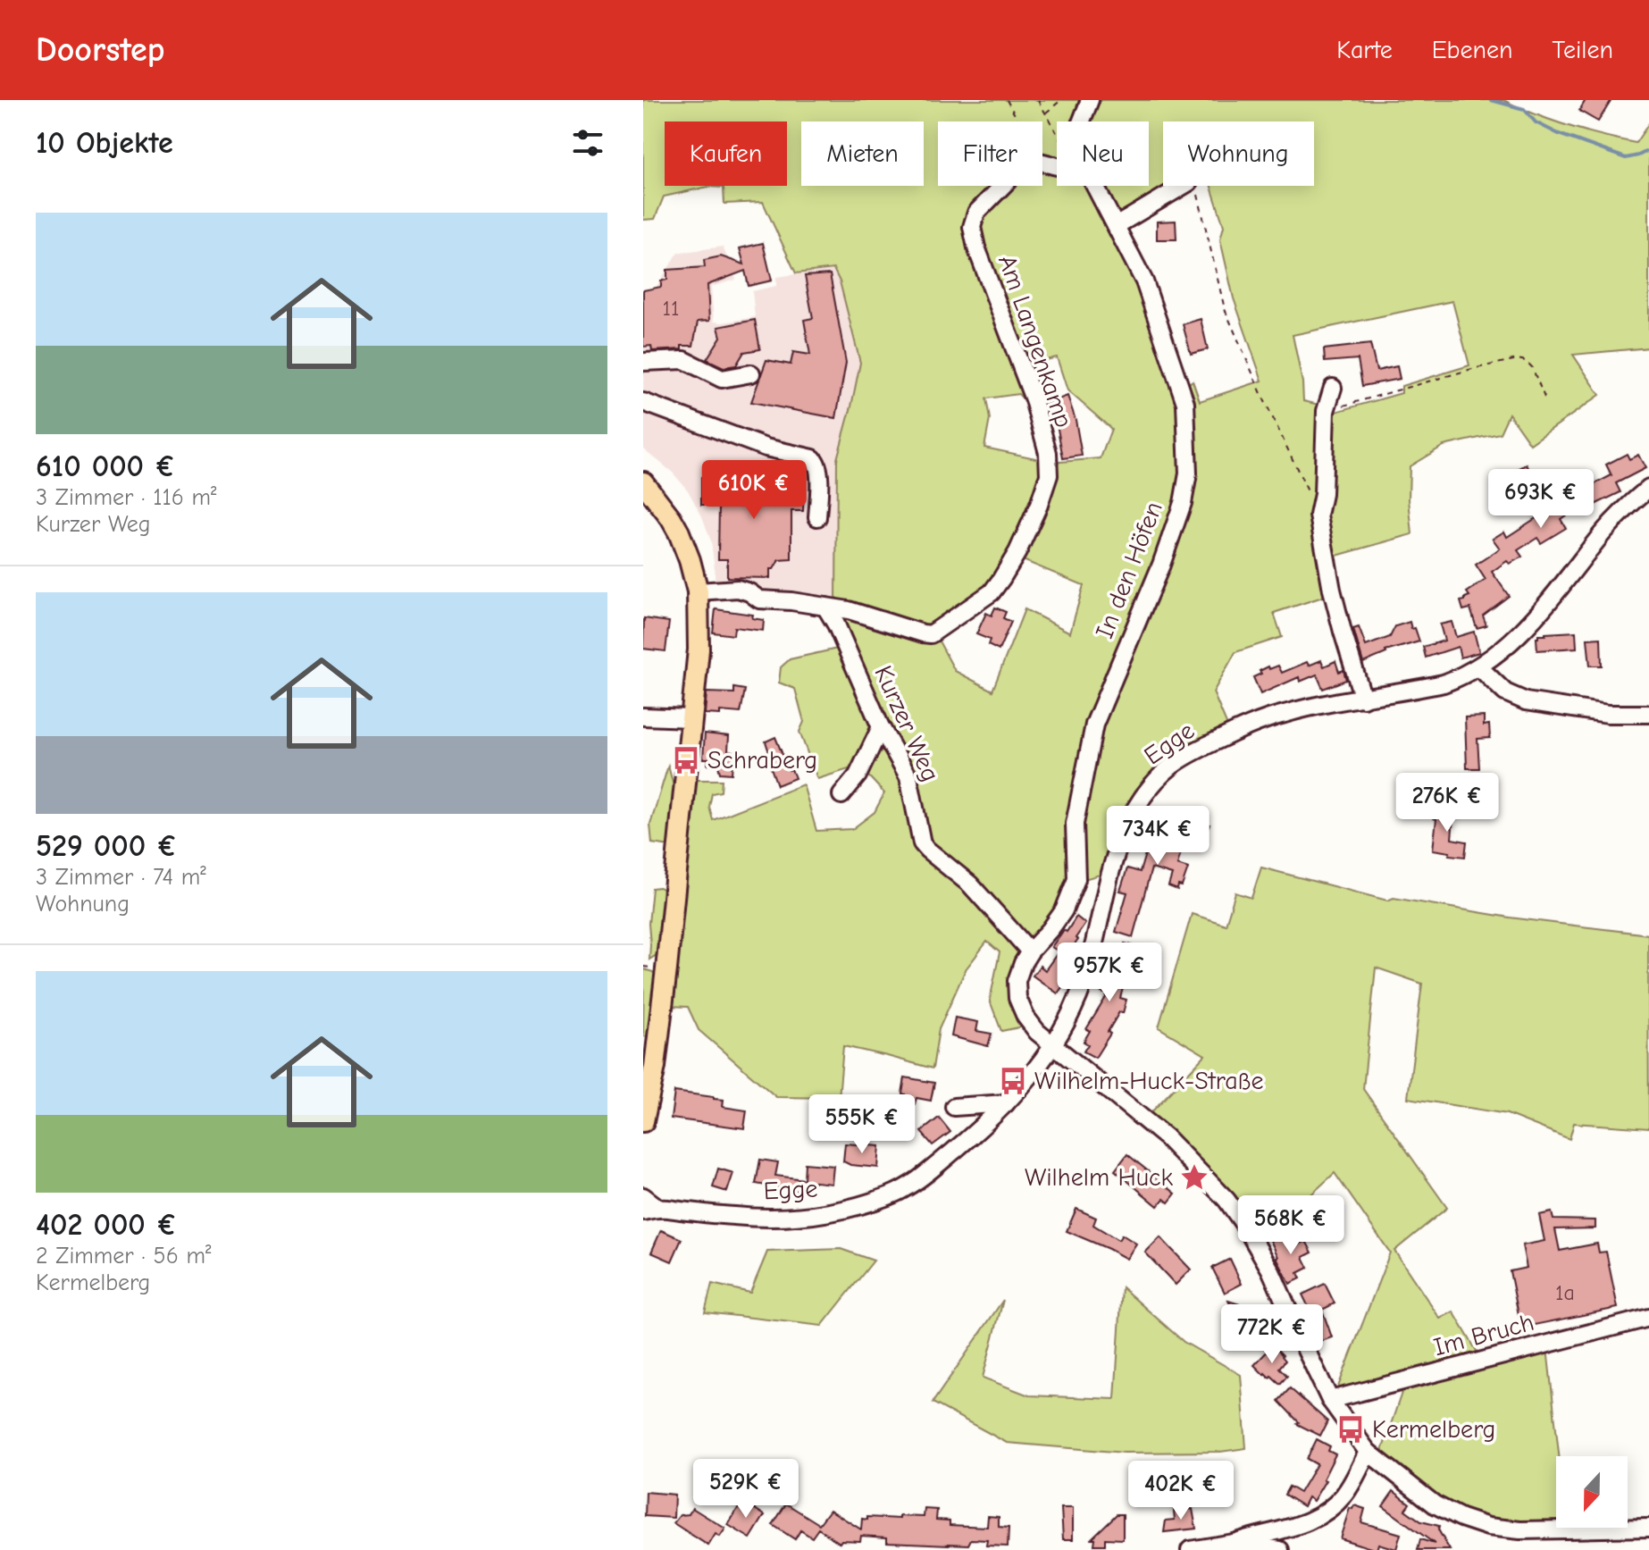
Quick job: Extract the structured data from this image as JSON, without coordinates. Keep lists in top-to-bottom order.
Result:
{
  "streets": {
    "street": [
      "Am Langenkamp",
      "In den Höfen",
      "Kurzer Weg",
      "Egge",
      "Im Bruch"
    ]
  },
  "crossings": [
    ["Am Langenkamp", "Kurzer Weg"],
    ["In den Höfen", "Kurzer Weg"],
    ["In den Höfen", "Egge"]
  ],
  "places": {
    "bus stop": ["Schraberg", "Wilhelm-Huck-Straße", "Kermelberg"],
    "place": ["Wilhelm Huck"]
  },
  "house_numbers": ["11", "1a"],
  "north": "bottom",
  "page": {
    "header": "Doorstep",
    "nav": ["Karte", "Ebenen", "Teilen"],
    "heading": "10 Objekte",
    "chip": [
      "Kaufen",
      "Mieten",
      "Filter",
      "Neu",
      "Wohnung"
    ],
    "list": [
      {
        "name": "610 000 €",
        "note": "3 Zimmer · 116 m² · Kurzer Weg"
      },
      {
        "name": "529 000 €",
        "note": "3 Zimmer · 74 m² · Wohnung"
      },
      {
        "name": "402 000 €",
        "note": "2 Zimmer · 56 m² · Kermelberg"
      }
    ],
    "price": [
      "610K €",
      "693K €",
      "276K €",
      "734K €",
      "957K €",
      "555K €",
      "568K €",
      "772K €",
      "529K €",
      "402K €"
    ]
  }
}
